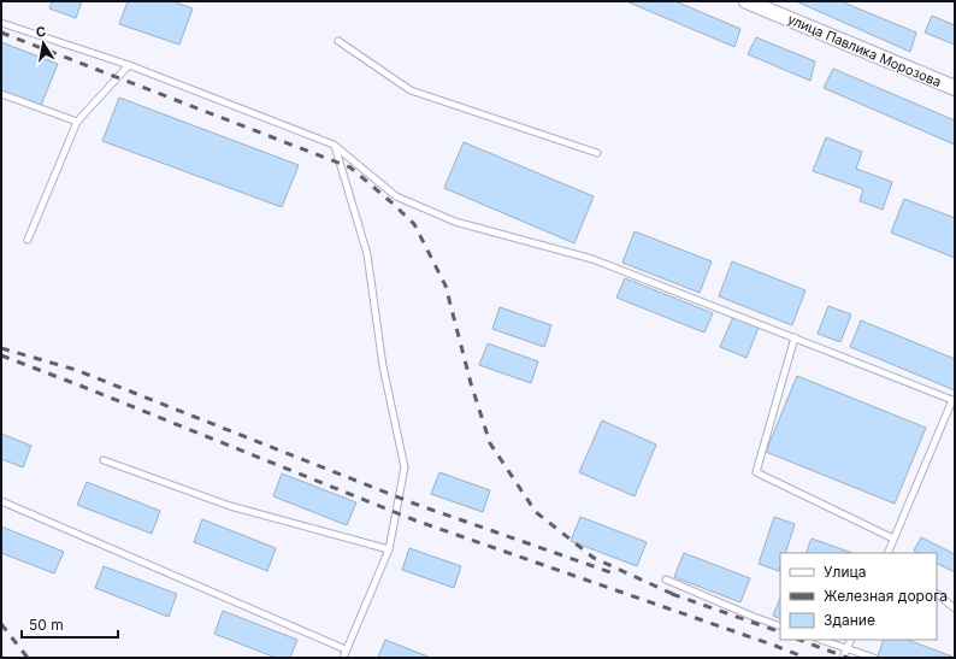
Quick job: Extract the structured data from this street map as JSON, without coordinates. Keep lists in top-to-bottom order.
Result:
{
  "streets": {
    "street": ["улица Павлика Морозова"]
  },
  "legend": ["Улица", "Железная дорога", "Здание"],
  "scale_bar": "50 m",
  "north": "top"
}
